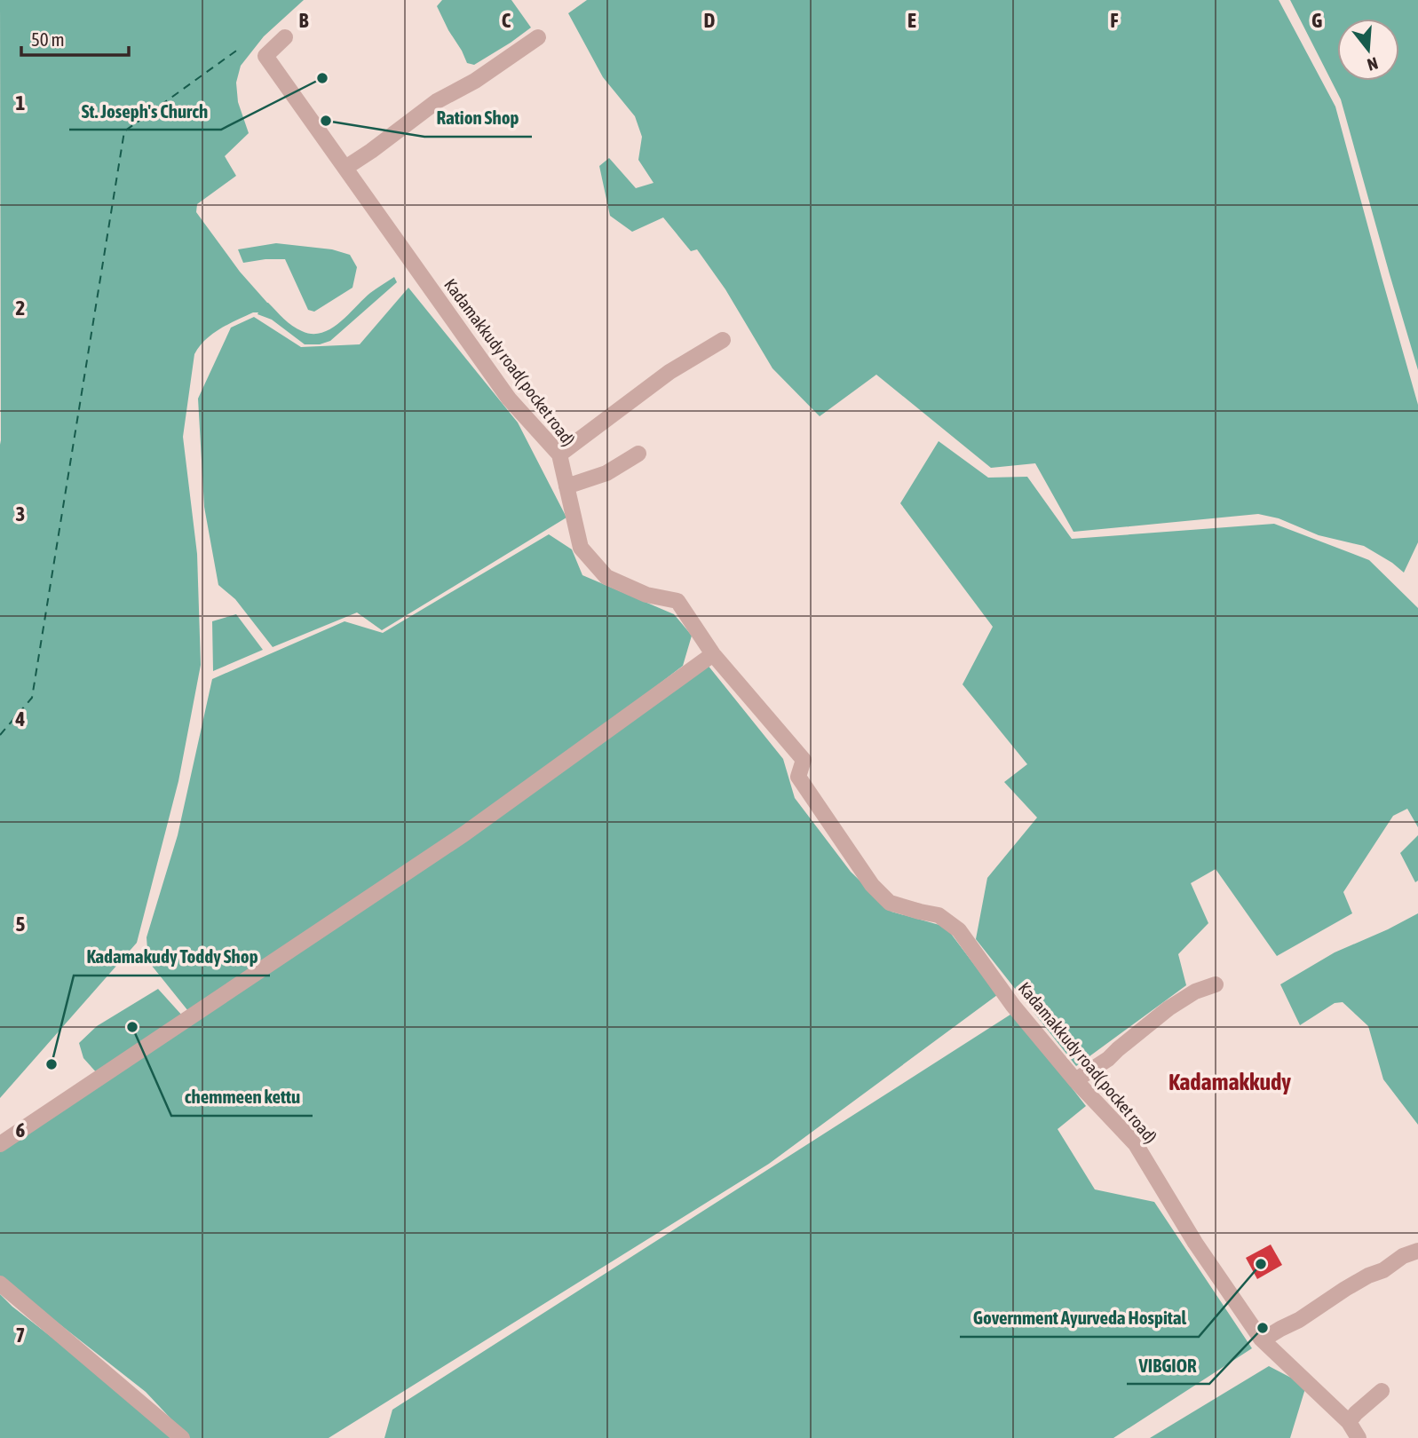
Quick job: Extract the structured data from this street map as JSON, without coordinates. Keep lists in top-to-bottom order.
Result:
{
  "streets": {
    "street": ["Kadamakkudy road( pocket road)"]
  },
  "districts": ["Kadamakkudy"],
  "places": [
    "St. Joseph's Church",
    "Ration Shop",
    "chemmeen kettu",
    "Kadamakudy Toddy Shop",
    "Government Ayurveda Hospital",
    "VIBGIOR"
  ],
  "scale_bar": "50 m",
  "north": "bottom",
  "grid": {
    "columns": [
      "B",
      "C",
      "D",
      "E",
      "F",
      "G"
    ],
    "rows": [
      "1",
      "2",
      "3",
      "4",
      "5",
      "6",
      "7"
    ]
  }
}
